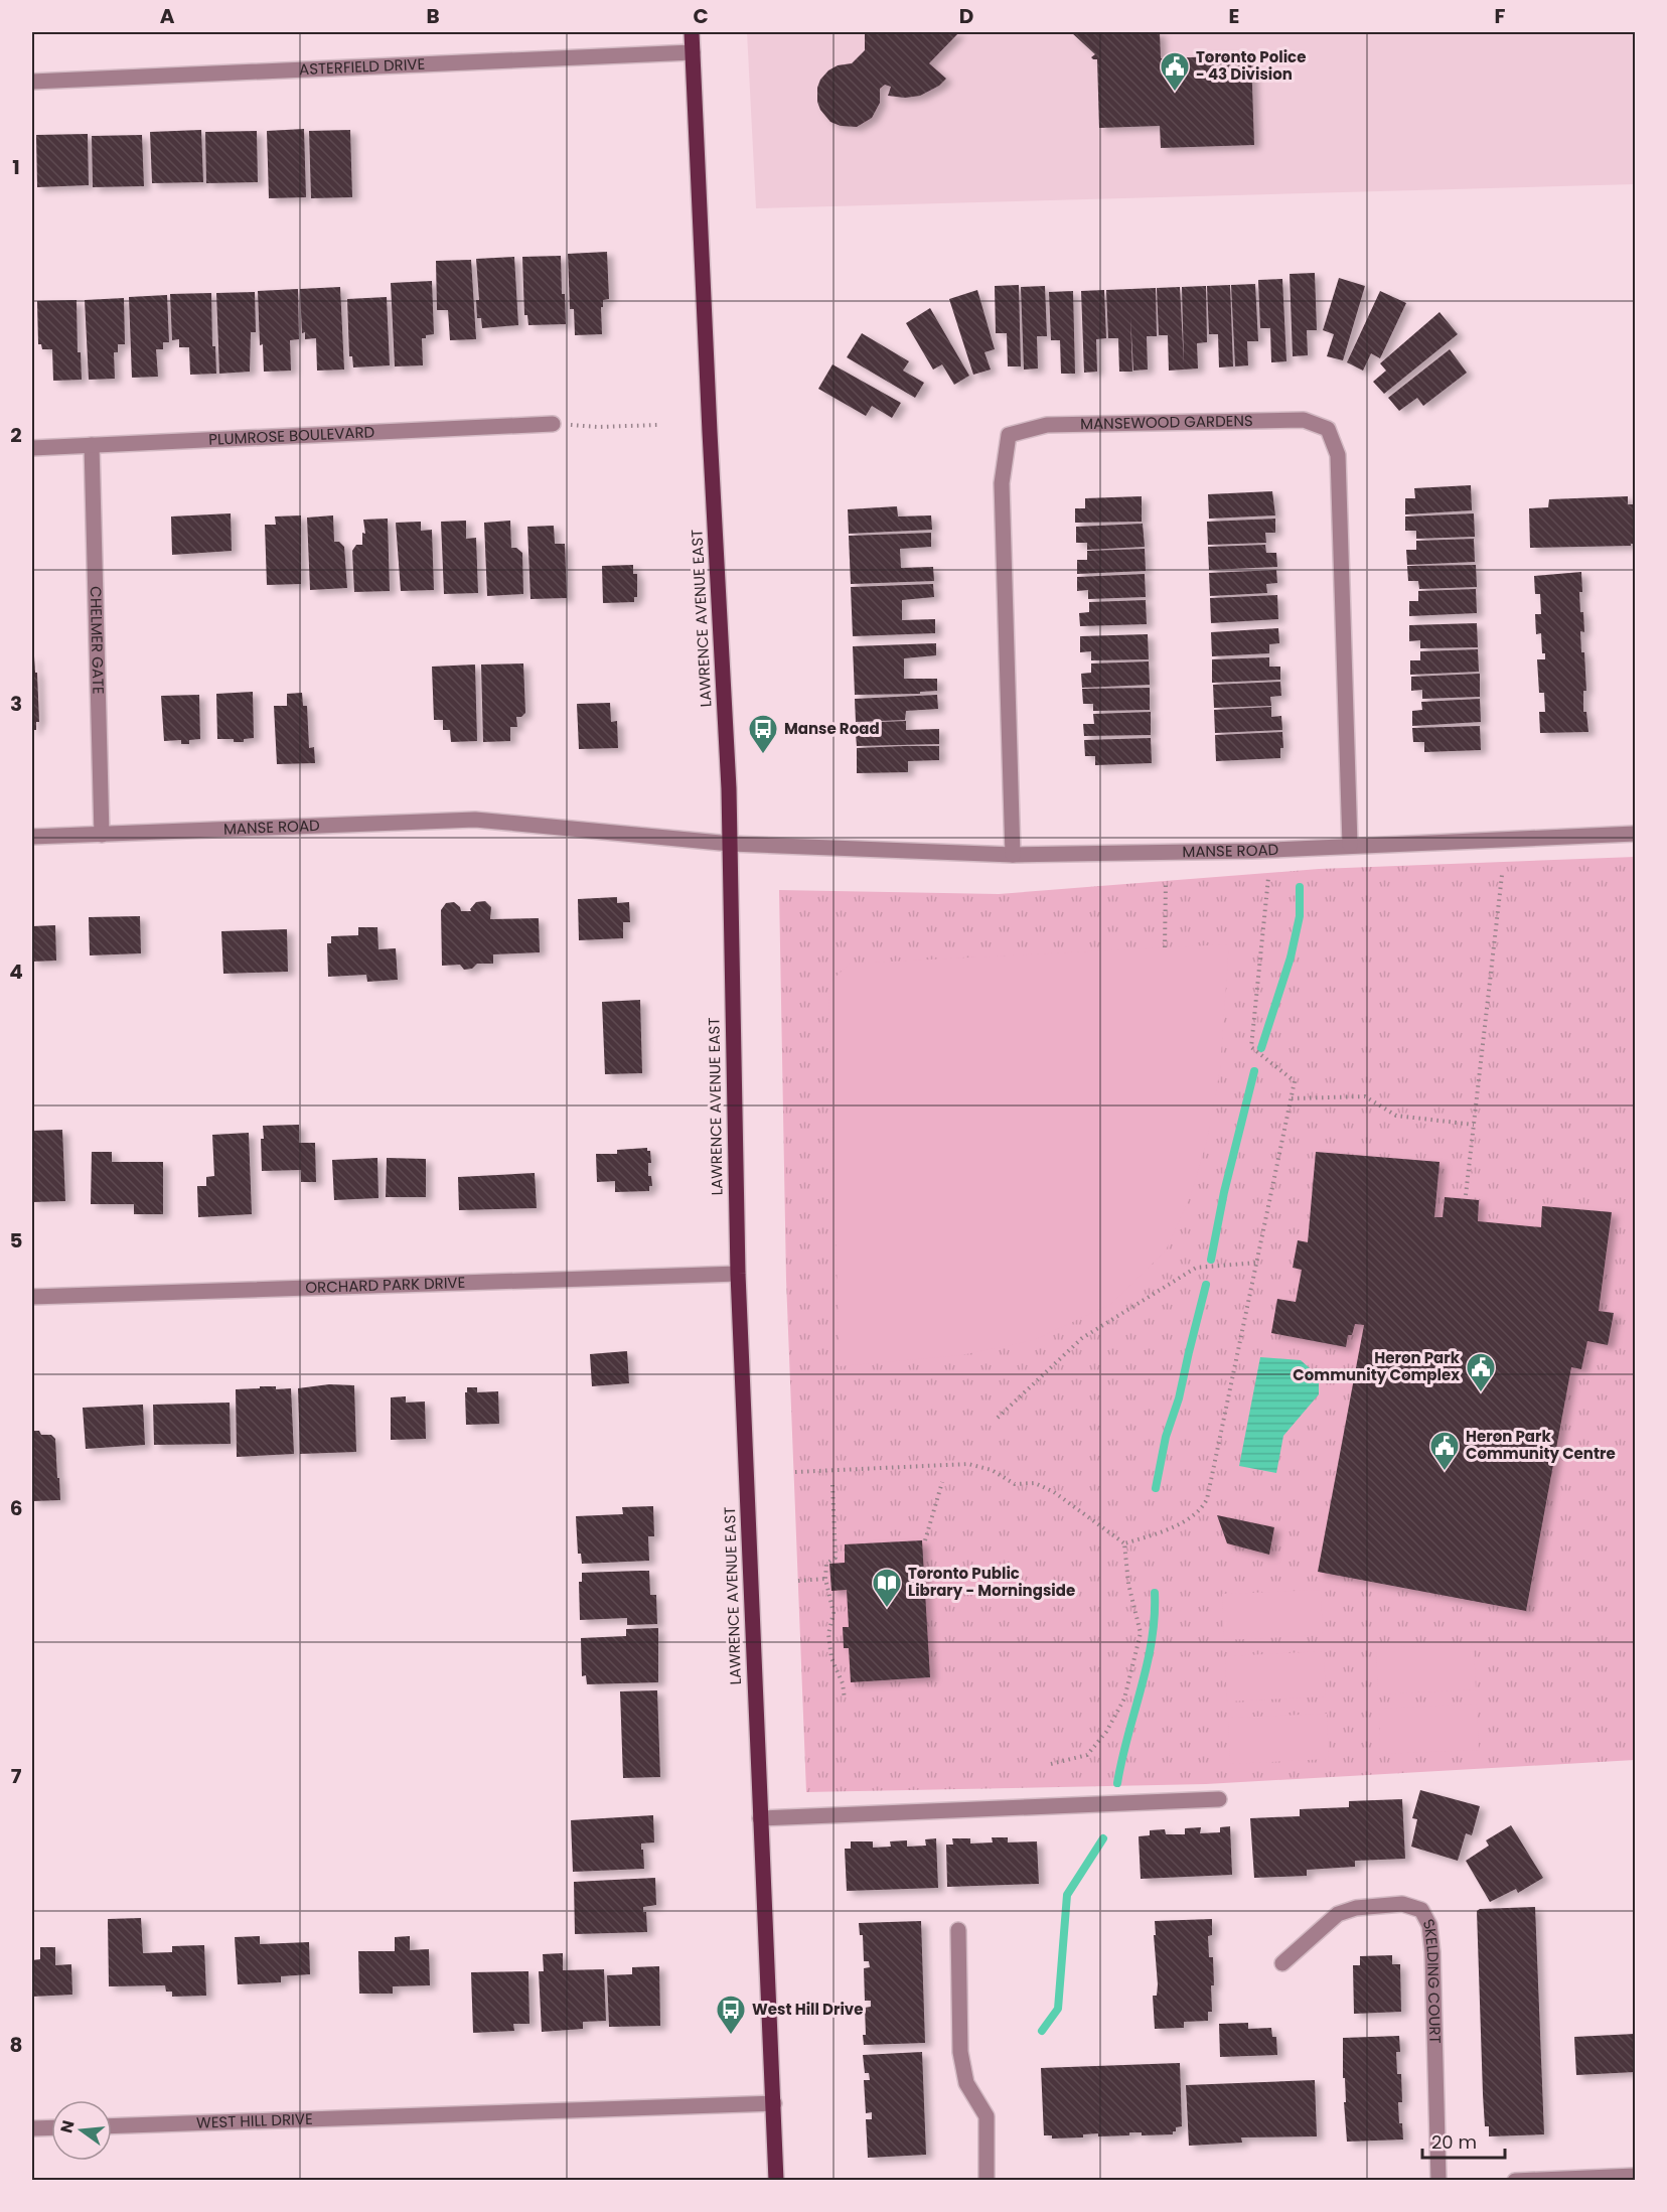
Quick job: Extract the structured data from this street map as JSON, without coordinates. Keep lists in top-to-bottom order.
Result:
{
  "streets": {
    "main road": ["LAWRENCE AVENUE EAST"],
    "street": [
      "ASTERFIELD DRIVE",
      "MANSEWOOD GARDENS",
      "PLUMROSE BOULEVARD",
      "CHELMER GATE",
      "MANSE ROAD",
      "ORCHARD PARK DRIVE",
      "SKELDING COURT",
      "WEST HILL DRIVE"
    ]
  },
  "crossings": [
    ["ASTERFIELD DRIVE", "LAWRENCE AVENUE EAST"],
    ["MANSEWOOD GARDENS", "MANSE ROAD"],
    ["PLUMROSE BOULEVARD", "CHELMER GATE"],
    ["LAWRENCE AVENUE EAST", "MANSE ROAD"],
    ["LAWRENCE AVENUE EAST", "ORCHARD PARK DRIVE"],
    ["LAWRENCE AVENUE EAST", "WEST HILL DRIVE"],
    ["CHELMER GATE", "MANSE ROAD"]
  ],
  "places": {
    "public building": ["Toronto Police - 43 Division", "Heron Park Community Complex", "Heron Park Community Centre"],
    "bus stop": ["Manse Road", "West Hill Drive"],
    "library": ["Toronto Public Library - Morningside"]
  },
  "scale_bar": "20 m",
  "north": "left",
  "grid": {
    "columns": [
      "A",
      "B",
      "C",
      "D",
      "E",
      "F"
    ],
    "rows": [
      "1",
      "2",
      "3",
      "4",
      "5",
      "6",
      "7",
      "8"
    ]
  }
}
